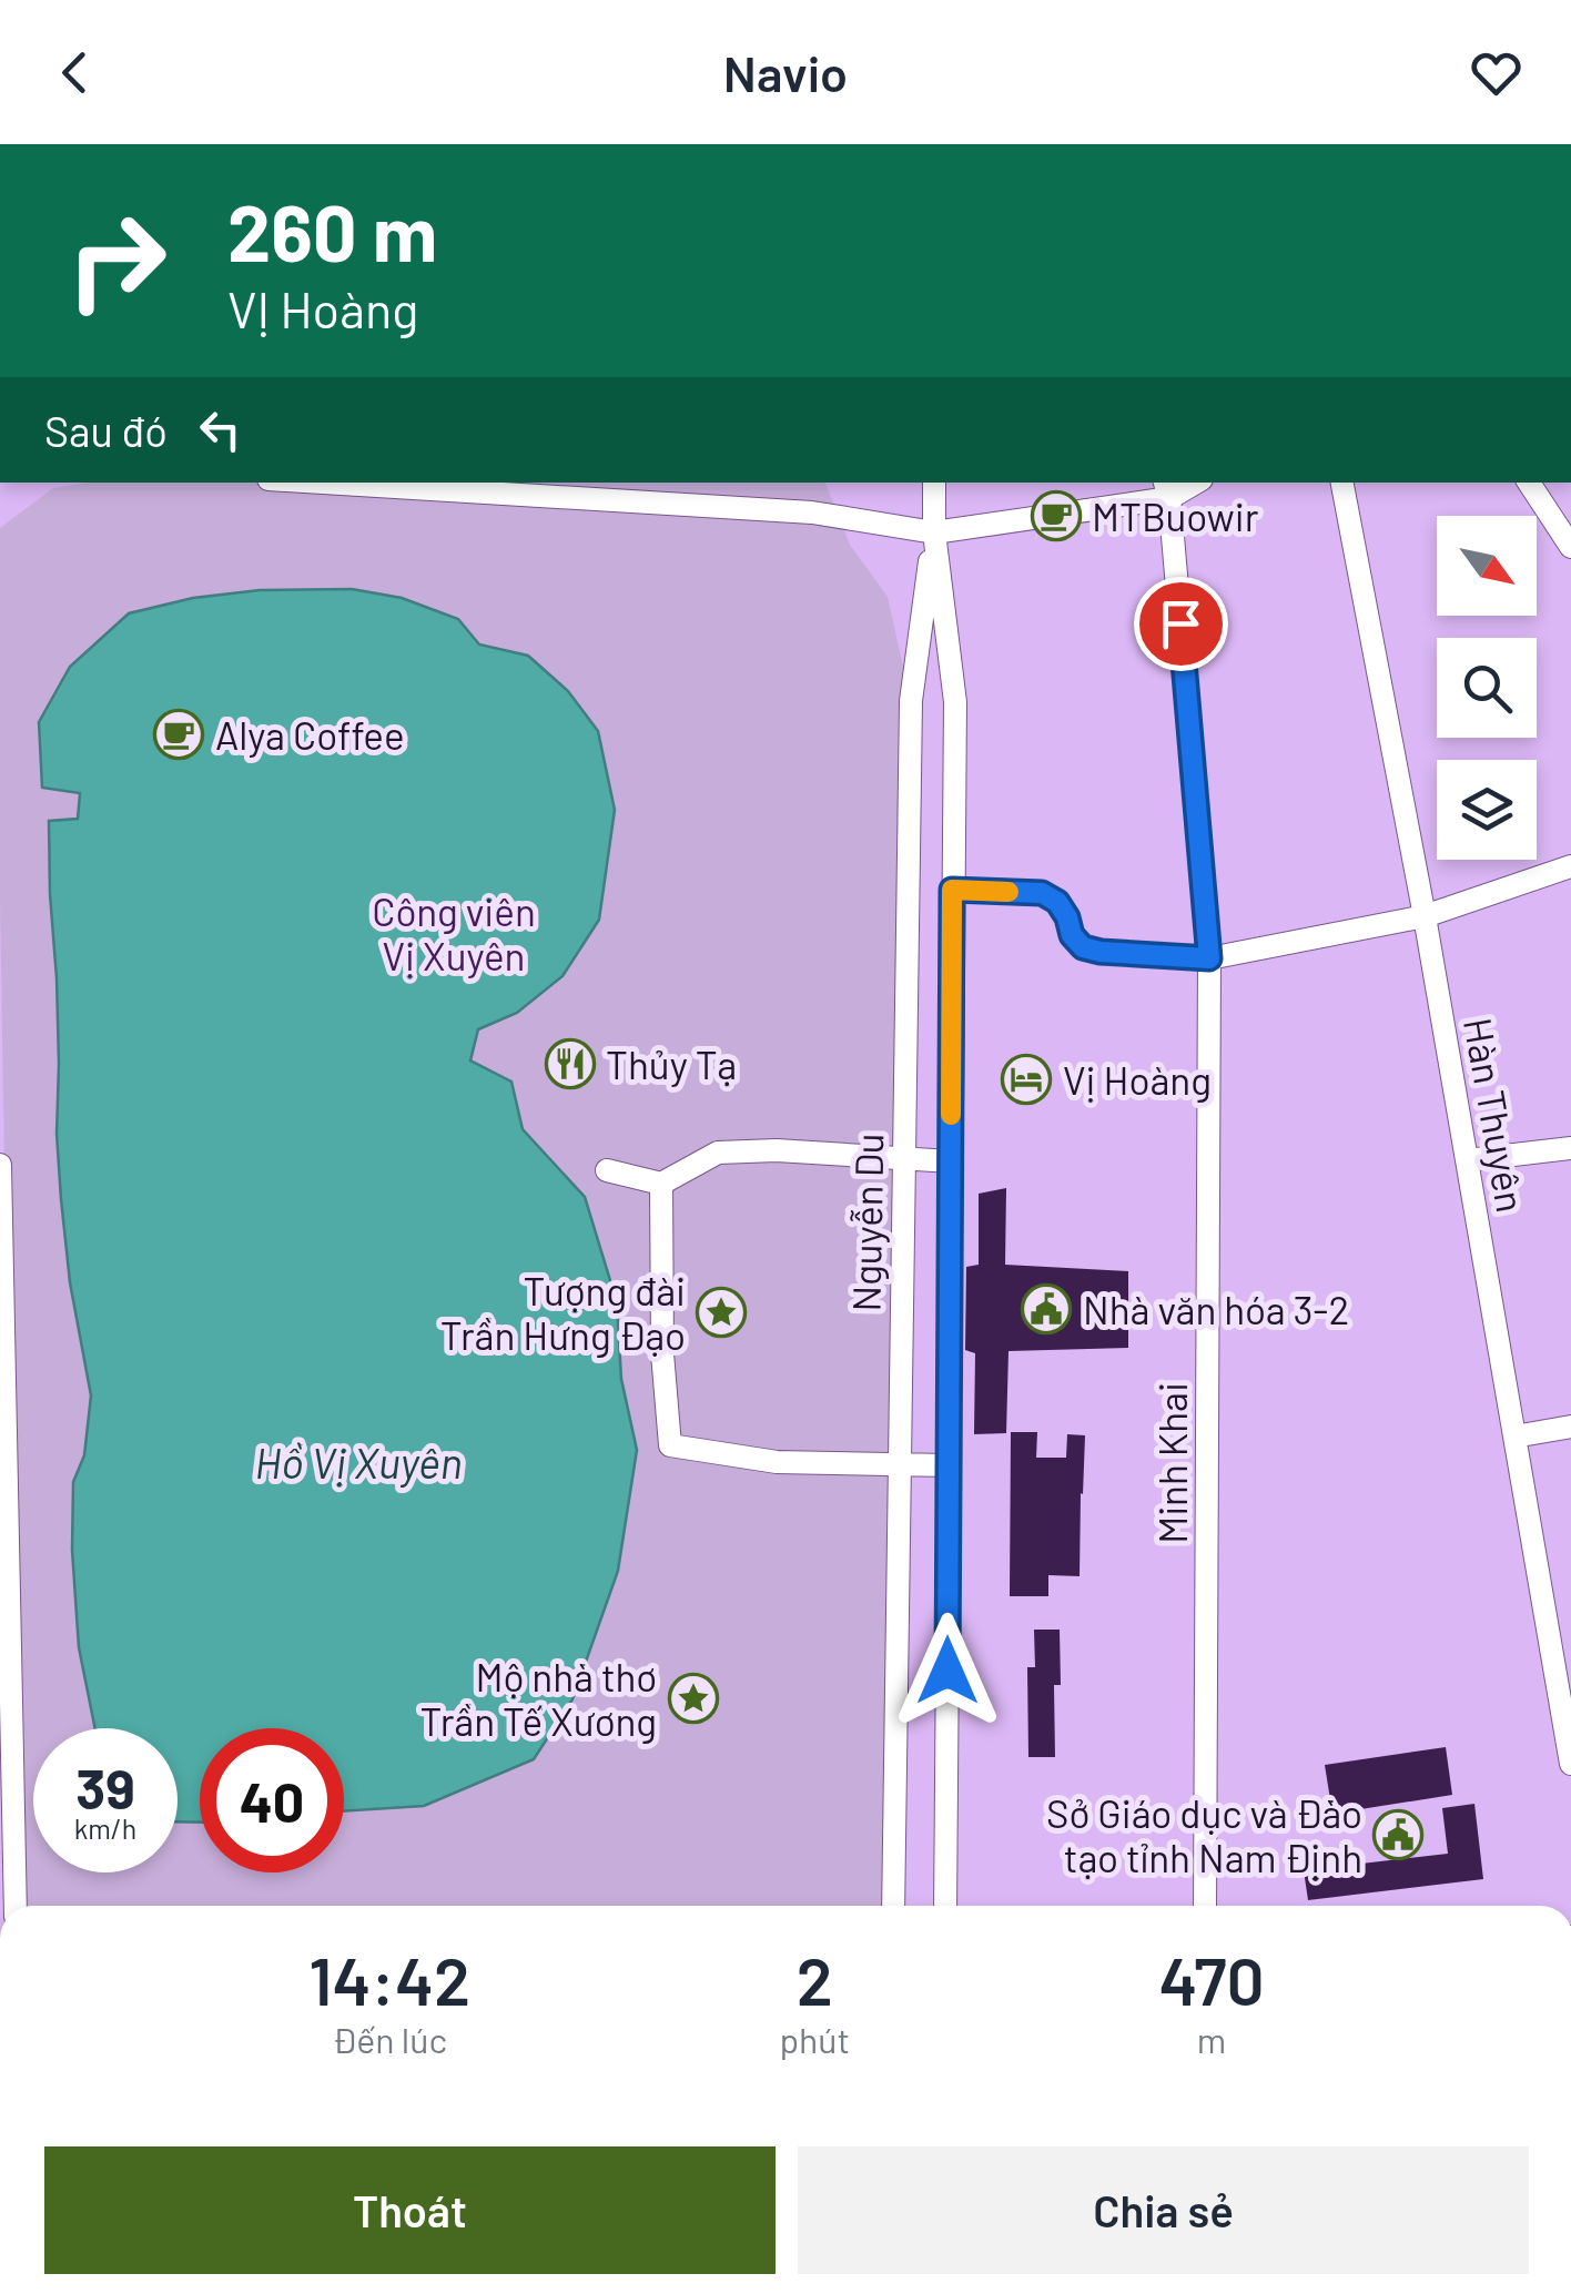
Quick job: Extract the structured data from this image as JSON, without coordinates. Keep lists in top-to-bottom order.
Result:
{
  "streets": {
    "street": ["Hàn Thuyên", "Nguyễn Du", "Minh Khai"]
  },
  "water": ["Hồ Vị Xuyên"],
  "parks": ["Công viên Vị Xuyên"],
  "places": {
    "cafe": ["MTBuowir", "Alya Coffee"],
    "restaurant": ["Thủy Tạ"],
    "hotel": ["Vị Hoàng"],
    "public building": ["Nhà văn hóa 3-2", "Sở Giáo dục và Đào tạo tỉnh Nam Định"],
    "place": ["Tượng đài Trần Hưng Đạo", "Mộ nhà thơ Trần Tế Xương"]
  },
  "north": "bottom right",
  "page": {
    "header": "Navio",
    "turn": ["260 m", "VỊ Hoàng"],
    "then": "Sau đó",
    "speed": "39 km/h",
    "limit": "40",
    "eta": [
      "14:42",
      "Đến lúc",
      "2",
      "phút",
      "470",
      "m"
    ],
    "buttons": ["Thoát", "Chia sẻ"]
  }
}
